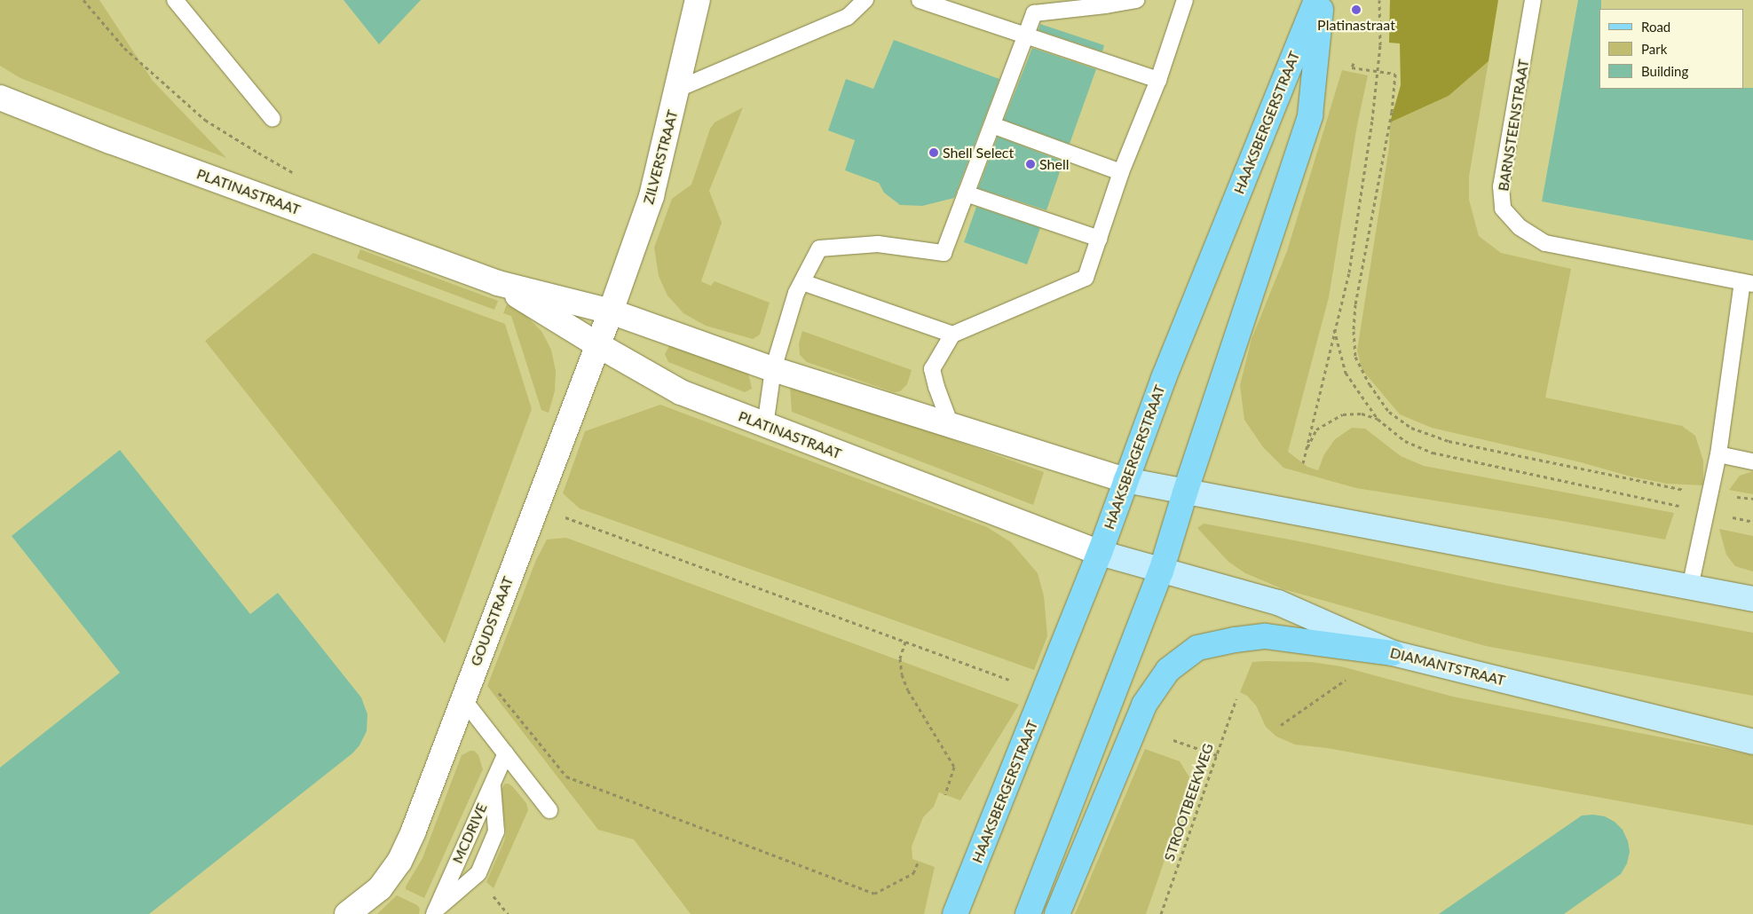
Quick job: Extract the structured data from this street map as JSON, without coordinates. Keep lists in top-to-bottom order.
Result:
{
  "streets": {
    "main road": ["HAAKSBERGERSTRAAT", "DIAMANTSTRAAT"],
    "street": ["ZILVERSTRAAT", "PLATINASTRAAT", "GOUDSTRAAT"],
    "lane": ["BARNSTEENSTRAAT", "MCDRIVE"],
    "path": ["STROOTBEEKWEG"]
  },
  "crossings": [
    ["HAAKSBERGERSTRAAT", "PLATINASTRAAT"],
    ["HAAKSBERGERSTRAAT", "DIAMANTSTRAAT"],
    ["ZILVERSTRAAT", "PLATINASTRAAT"],
    ["ZILVERSTRAAT", "GOUDSTRAAT"],
    ["PLATINASTRAAT", "GOUDSTRAAT"],
    ["PLATINASTRAAT", "DIAMANTSTRAAT"]
  ],
  "places": ["Platinastraat", "Shell Select", "Shell"],
  "legend": ["Road", "Park", "Building"]
}
